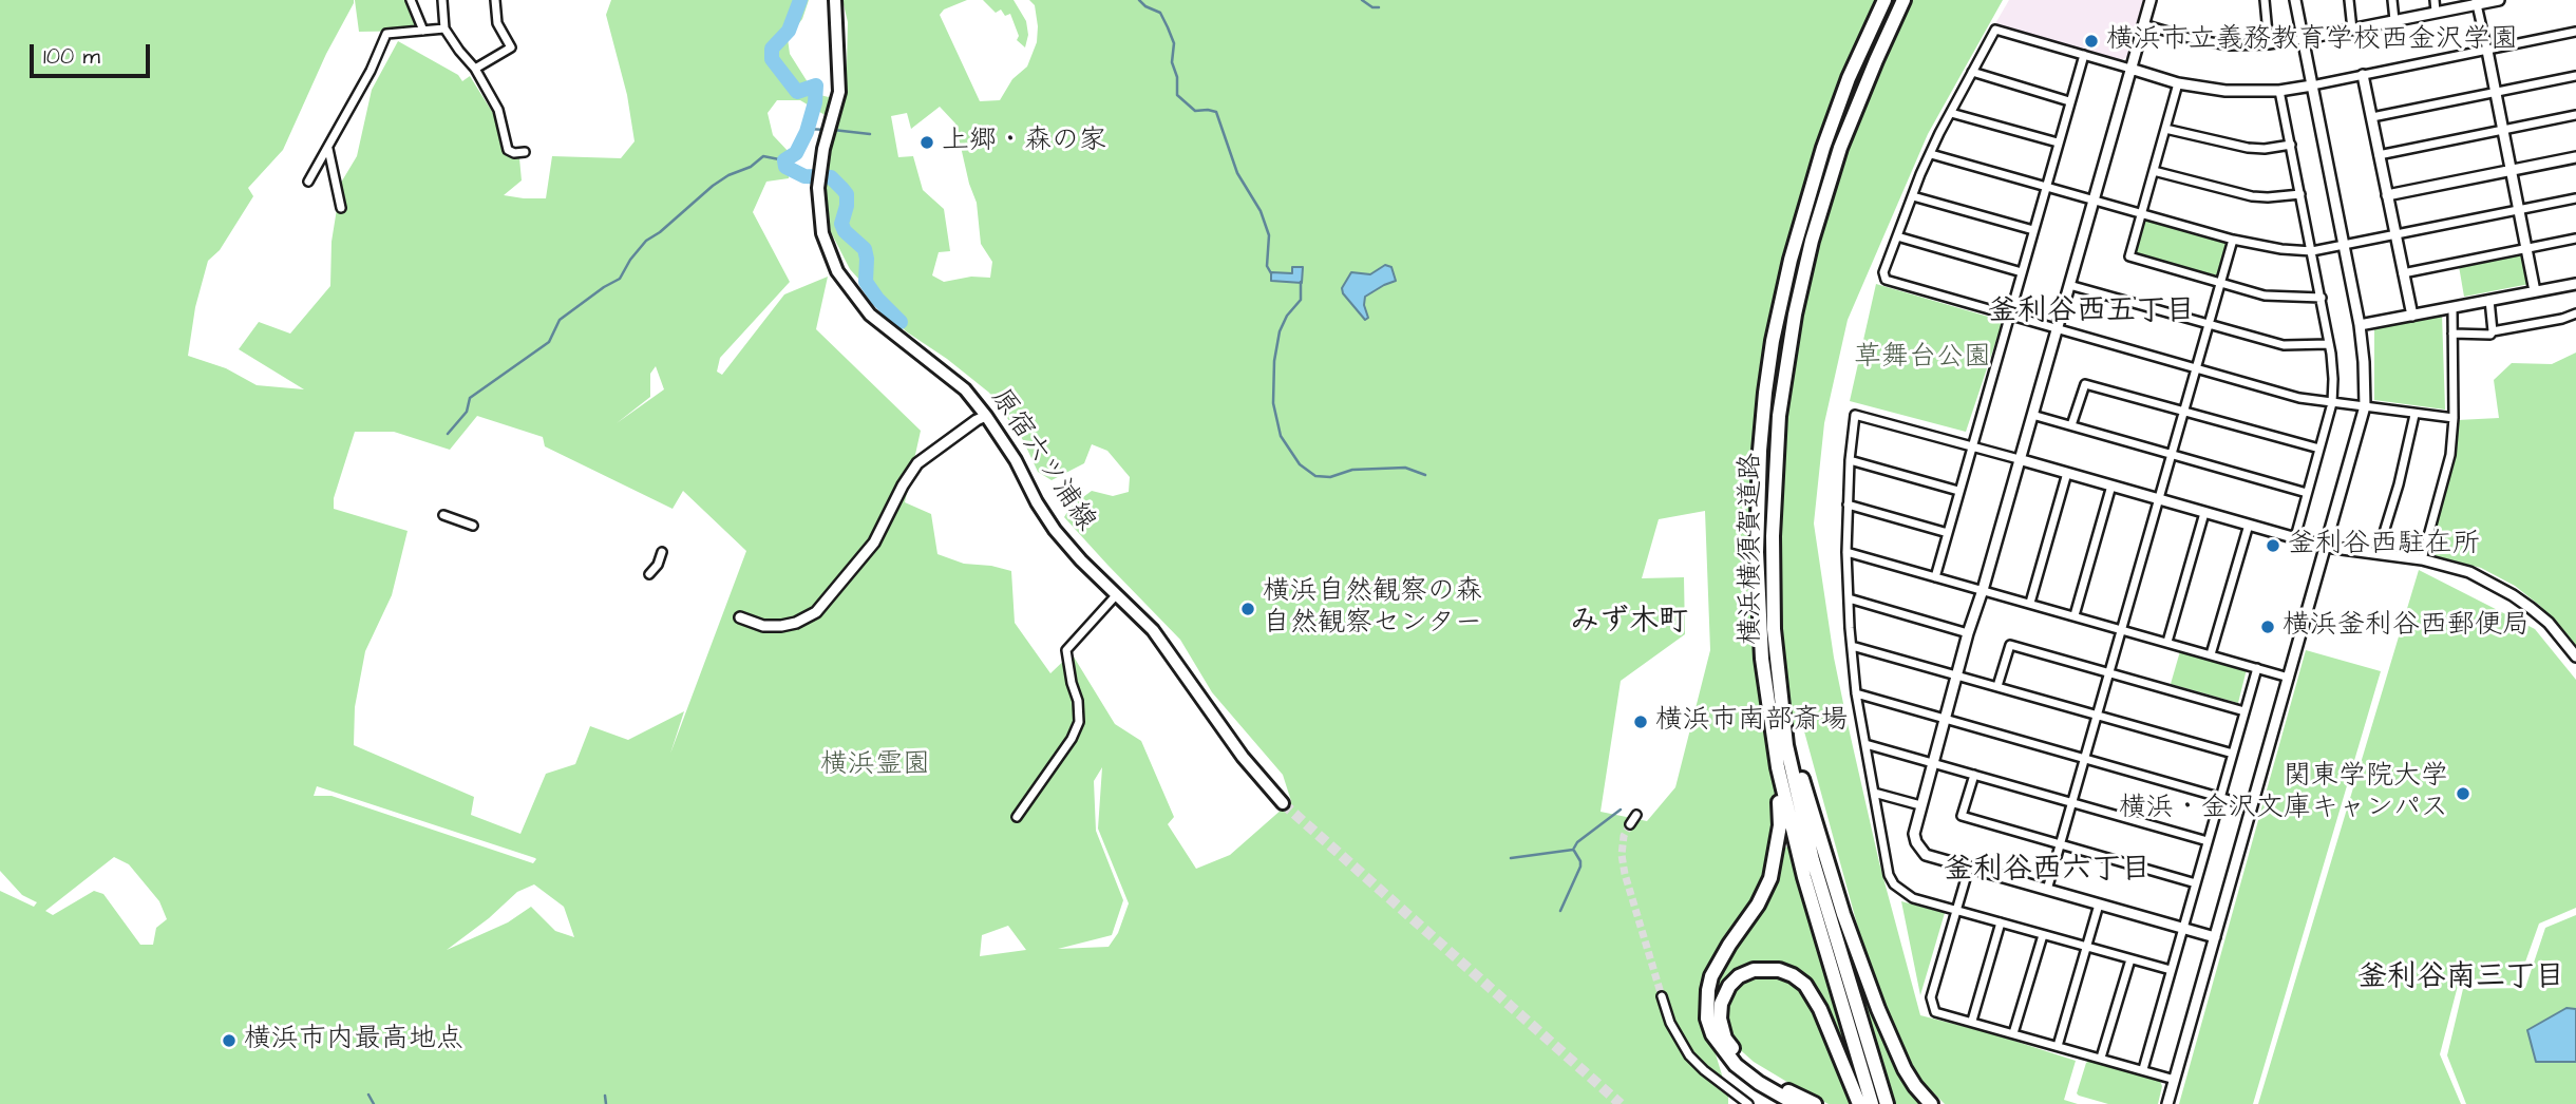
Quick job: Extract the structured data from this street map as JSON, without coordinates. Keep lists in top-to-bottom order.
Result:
{
  "streets": {
    "highway": ["横浜横須賀道路"],
    "main road": ["原宿六ツ浦線"]
  },
  "districts": [
    "釜利谷西五丁目",
    "みず木町",
    "釜利谷西六丁目",
    "釜利谷南三丁目"
  ],
  "parks": ["草舞台公園", "横浜霊園"],
  "places": [
    "横浜市立義務教育学校西金沢学園",
    "上郷・森の家",
    "釜利谷西駐在所",
    "横浜自然観察の森 自然観察センター",
    "横浜釜利谷西郵便局",
    "横浜市南部斎場",
    "関東学院大学 横浜・金沢文庫キャンパス",
    "横浜市内最高地点"
  ],
  "scale_bar": "100 m"
}
